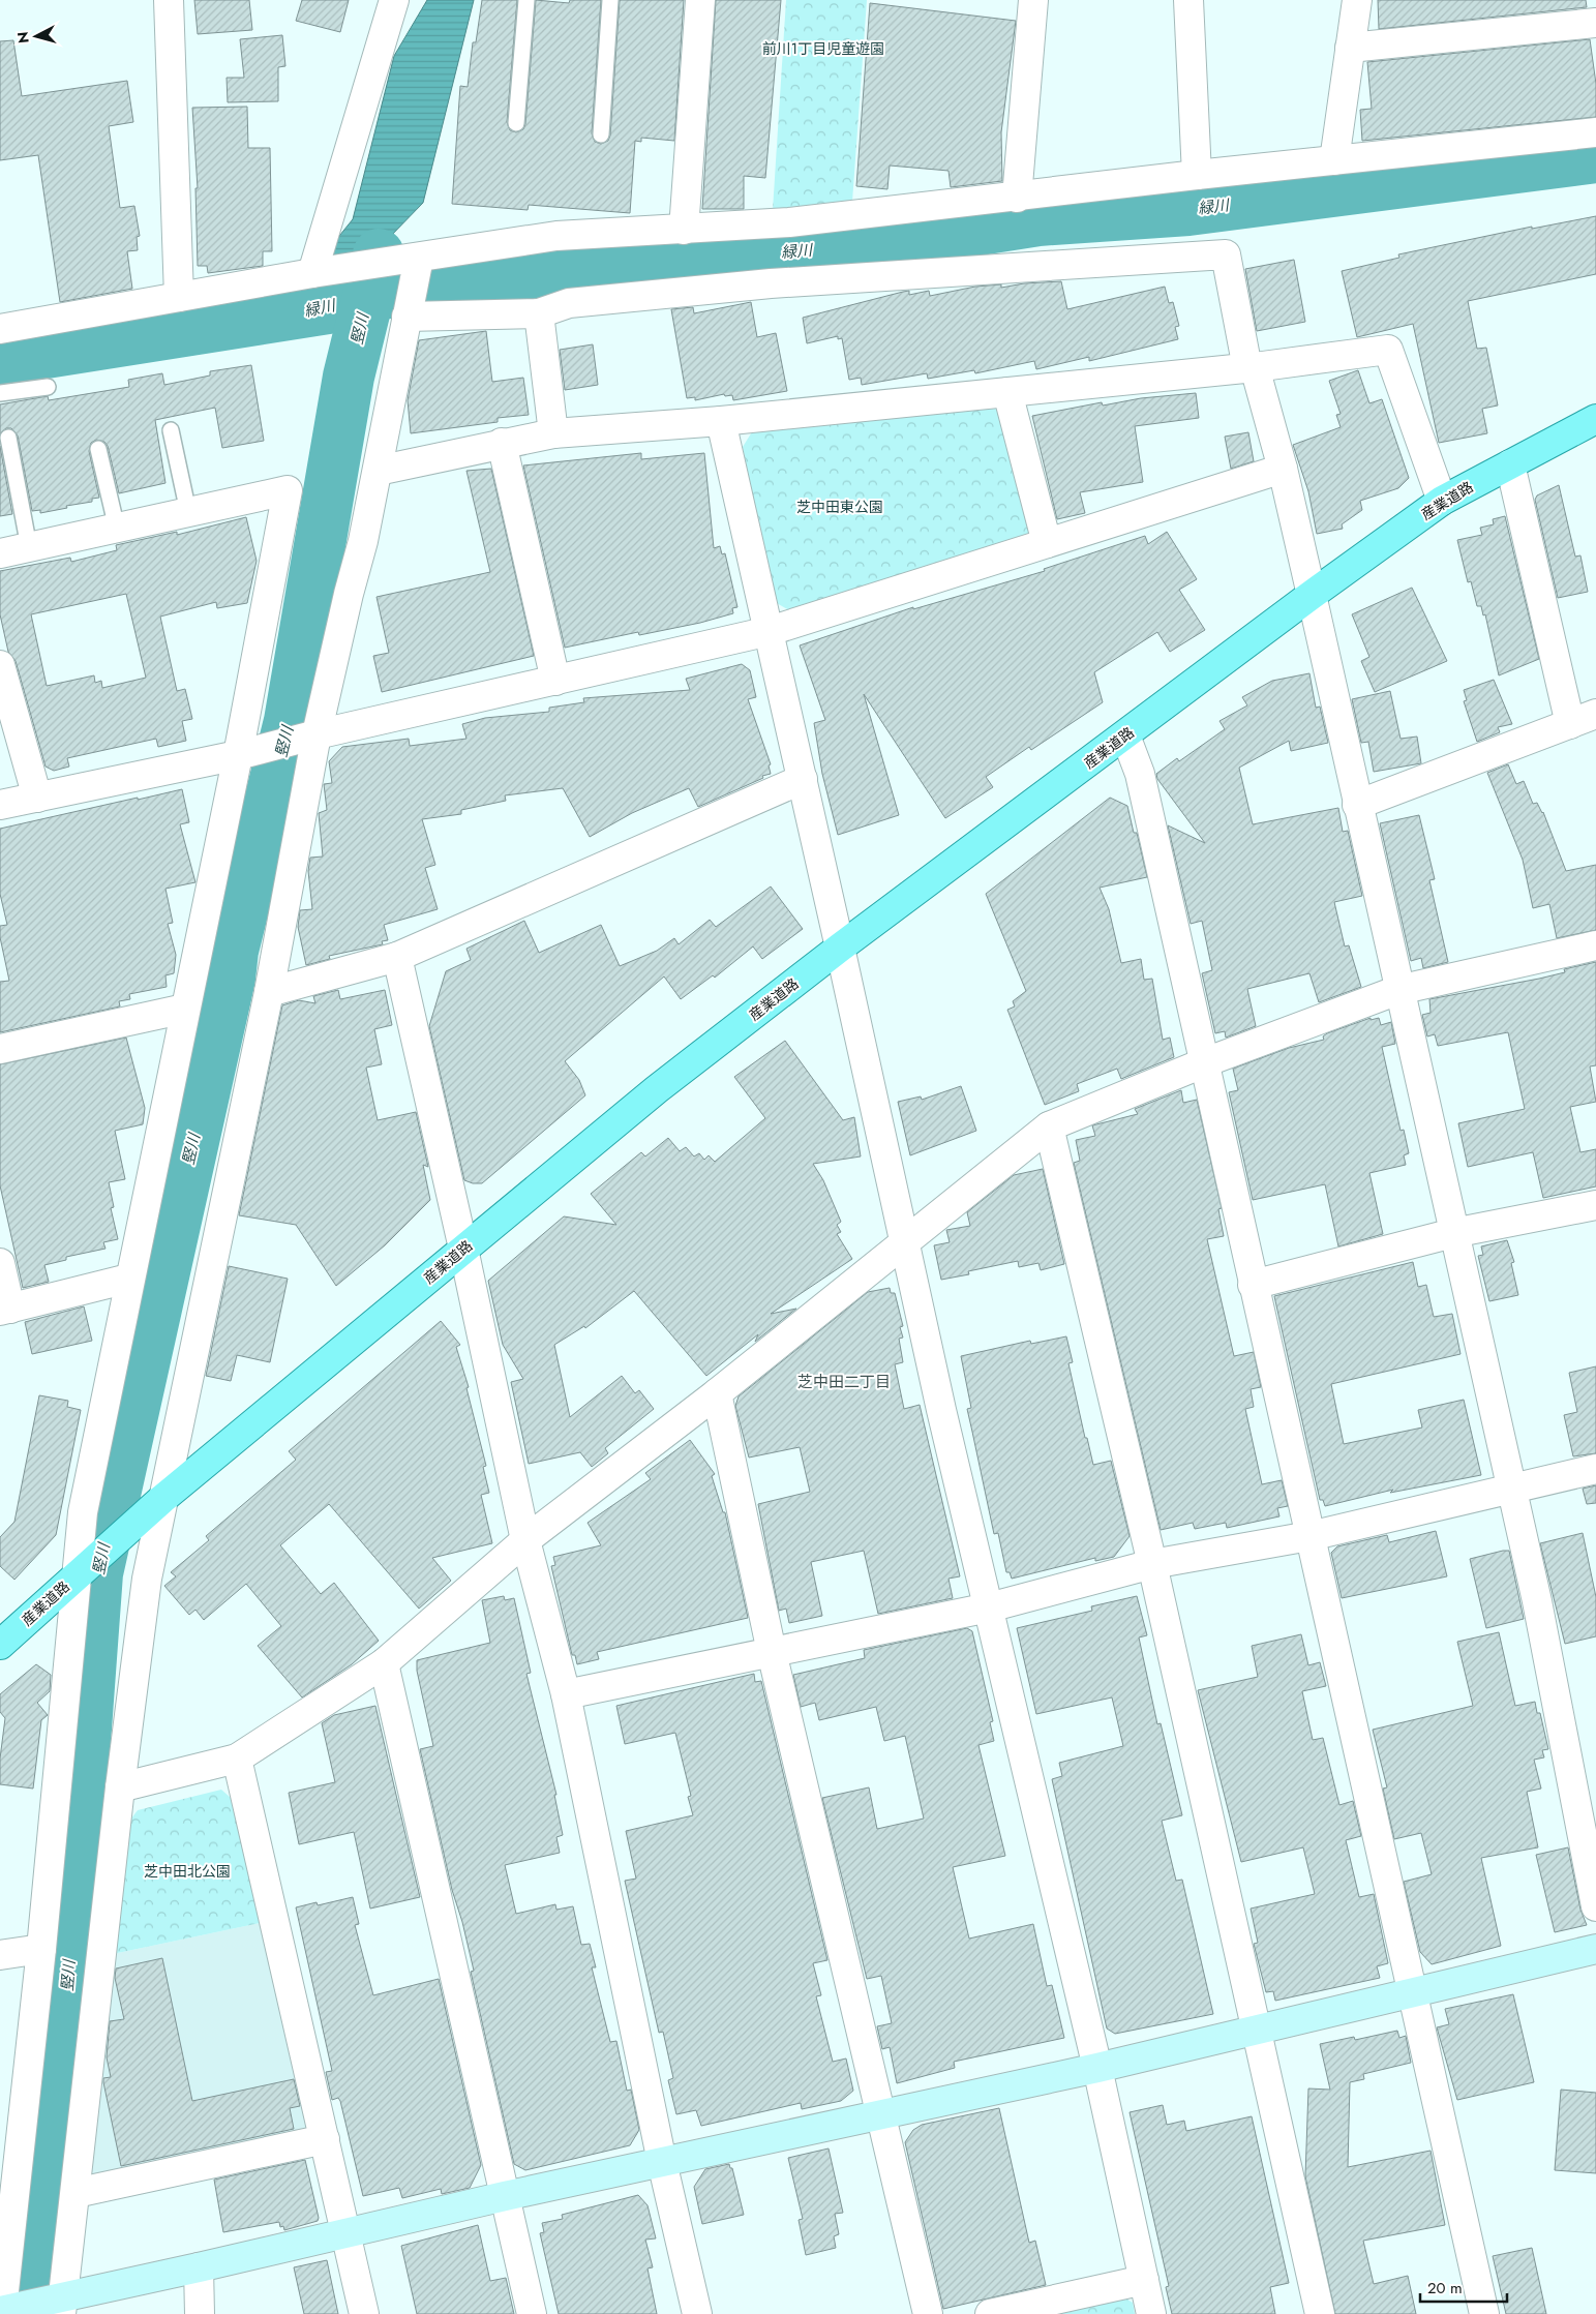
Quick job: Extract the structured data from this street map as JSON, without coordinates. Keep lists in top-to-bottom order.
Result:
{
  "streets": {
    "main road": ["産業道路"]
  },
  "districts": ["芝中田二丁目"],
  "water": ["緑川", "竪川"],
  "parks": ["前川1丁目児童遊園", "芝中田東公園", "芝中田北公園"],
  "scale_bar": "20 m",
  "north": "left"
}
